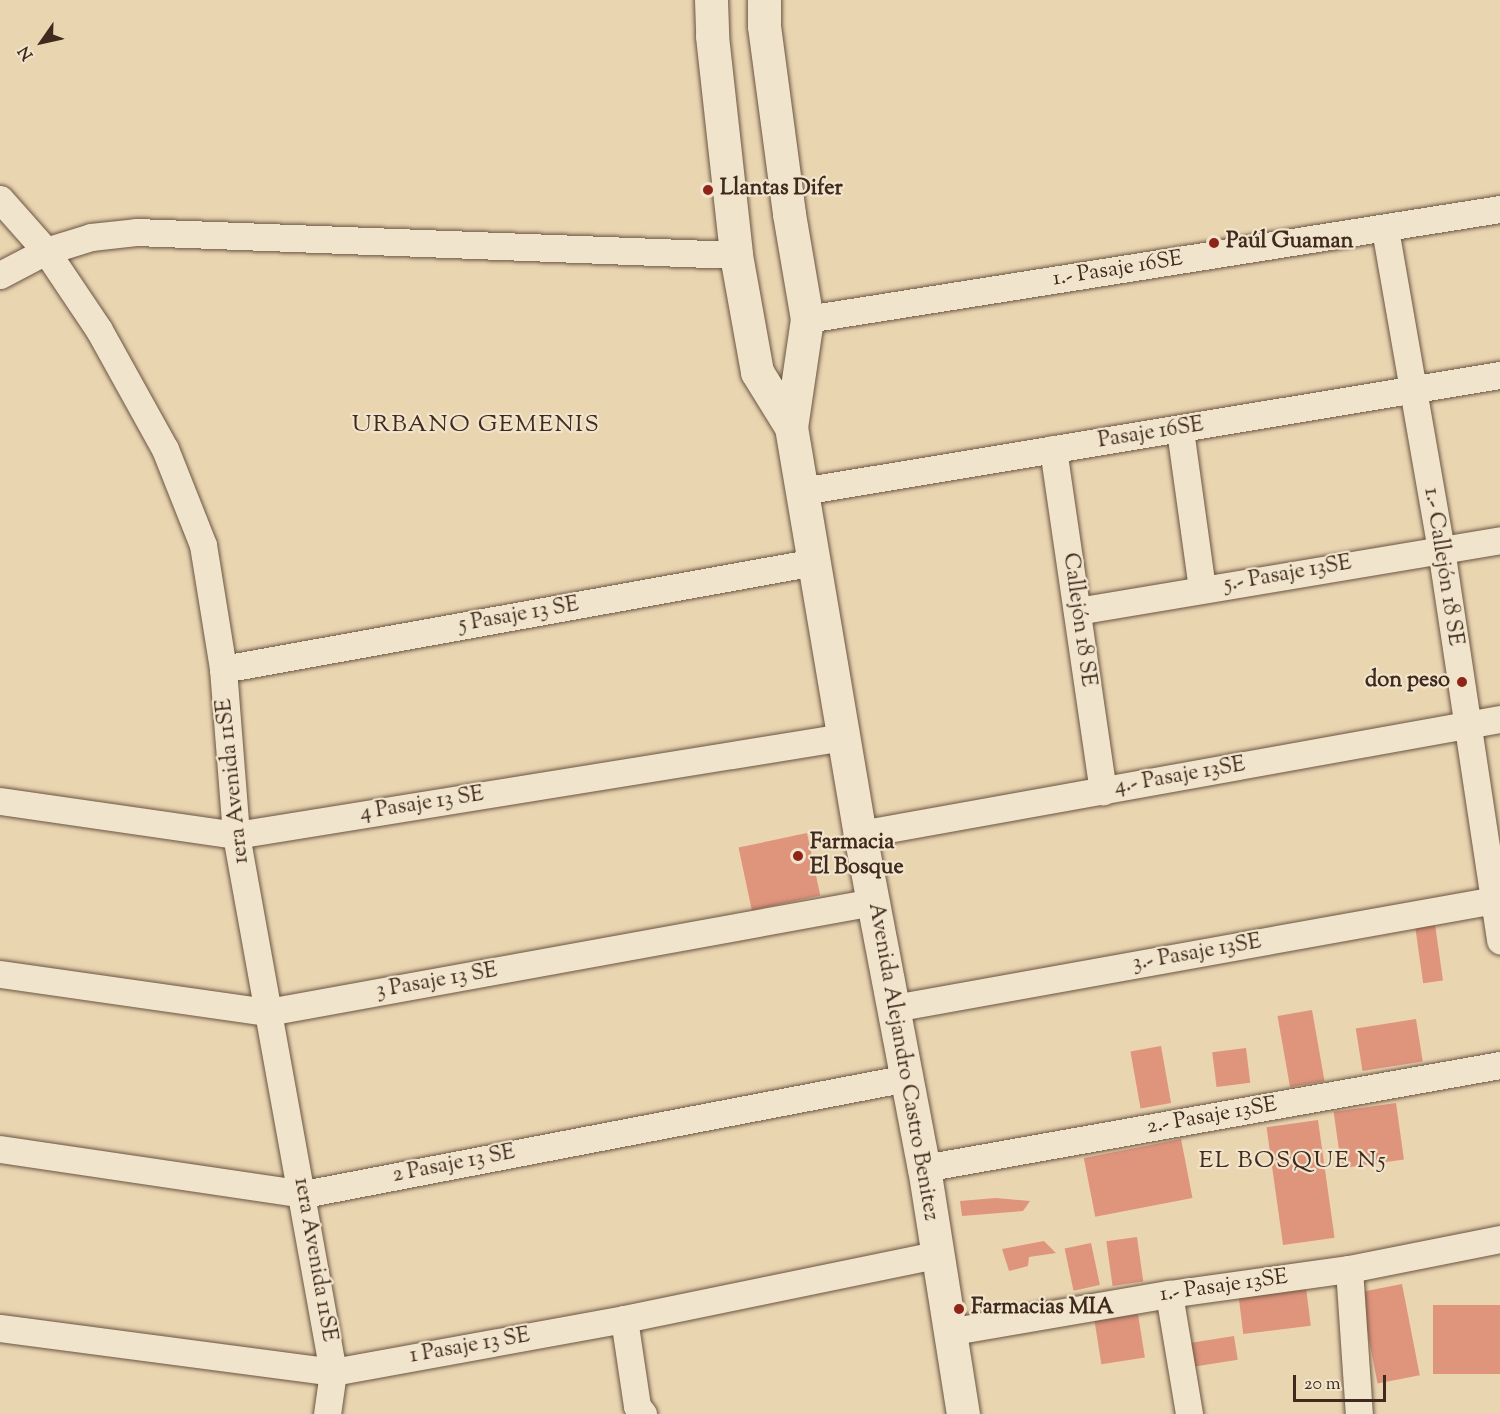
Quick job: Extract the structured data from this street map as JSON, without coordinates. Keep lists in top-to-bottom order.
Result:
{
  "streets": {
    "main road": ["Avenida Alejandro Castro Benitez"],
    "street": [
      "1.- Pasaje 16SE",
      "Pasaje 16SE",
      "1.- Callejón 18 SE",
      "5.- Pasaje 13SE",
      "5 Pasaje 13 SE",
      "Callejón 18 SE",
      "4.- Pasaje 13SE",
      "1era Avenida 11SE",
      "4 Pasaje 13 SE",
      "3.- Pasaje 13SE",
      "3 Pasaje 13 SE",
      "2.- Pasaje 13SE",
      "2 Pasaje 13 SE",
      "1.- Pasaje 13SE",
      "1 Pasaje 13 SE"
    ]
  },
  "crossings": [
    ["1.- Pasaje 16SE", "1.- Callejón 18 SE"],
    ["1.- Pasaje 16SE", "Avenida Alejandro Castro Benitez"],
    ["Pasaje 16SE", "1.- Callejón 18 SE"],
    ["Pasaje 16SE", "Callejón 18 SE"],
    ["Pasaje 16SE", "Avenida Alejandro Castro Benitez"],
    ["1.- Callejón 18 SE", "5.- Pasaje 13SE"],
    ["1.- Callejón 18 SE", "4.- Pasaje 13SE"],
    ["1.- Callejón 18 SE", "3.- Pasaje 13SE"],
    ["5.- Pasaje 13SE", "Callejón 18 SE"],
    ["5 Pasaje 13 SE", "1era Avenida 11SE"],
    ["5 Pasaje 13 SE", "Avenida Alejandro Castro Benitez"],
    ["Callejón 18 SE", "4.- Pasaje 13SE"],
    ["4.- Pasaje 13SE", "Avenida Alejandro Castro Benitez"],
    ["1era Avenida 11SE", "4 Pasaje 13 SE"],
    ["1era Avenida 11SE", "3 Pasaje 13 SE"],
    ["1era Avenida 11SE", "2 Pasaje 13 SE"],
    ["1era Avenida 11SE", "1 Pasaje 13 SE"],
    ["4 Pasaje 13 SE", "Avenida Alejandro Castro Benitez"],
    ["3.- Pasaje 13SE", "Avenida Alejandro Castro Benitez"],
    ["3 Pasaje 13 SE", "Avenida Alejandro Castro Benitez"],
    ["Avenida Alejandro Castro Benitez", "2.- Pasaje 13SE"],
    ["Avenida Alejandro Castro Benitez", "2 Pasaje 13 SE"],
    ["Avenida Alejandro Castro Benitez", "1.- Pasaje 13SE"],
    ["Avenida Alejandro Castro Benitez", "1 Pasaje 13 SE"]
  ],
  "districts": ["URBANO GEMENIS", "EL BOSQUE N5"],
  "places": [
    "Llantas Difer",
    "Paúl Guaman",
    "don peso",
    "Farmacia El Bosque",
    "Farmacias MIA"
  ],
  "scale_bar": "20 m",
  "north": "bottom left"
}
